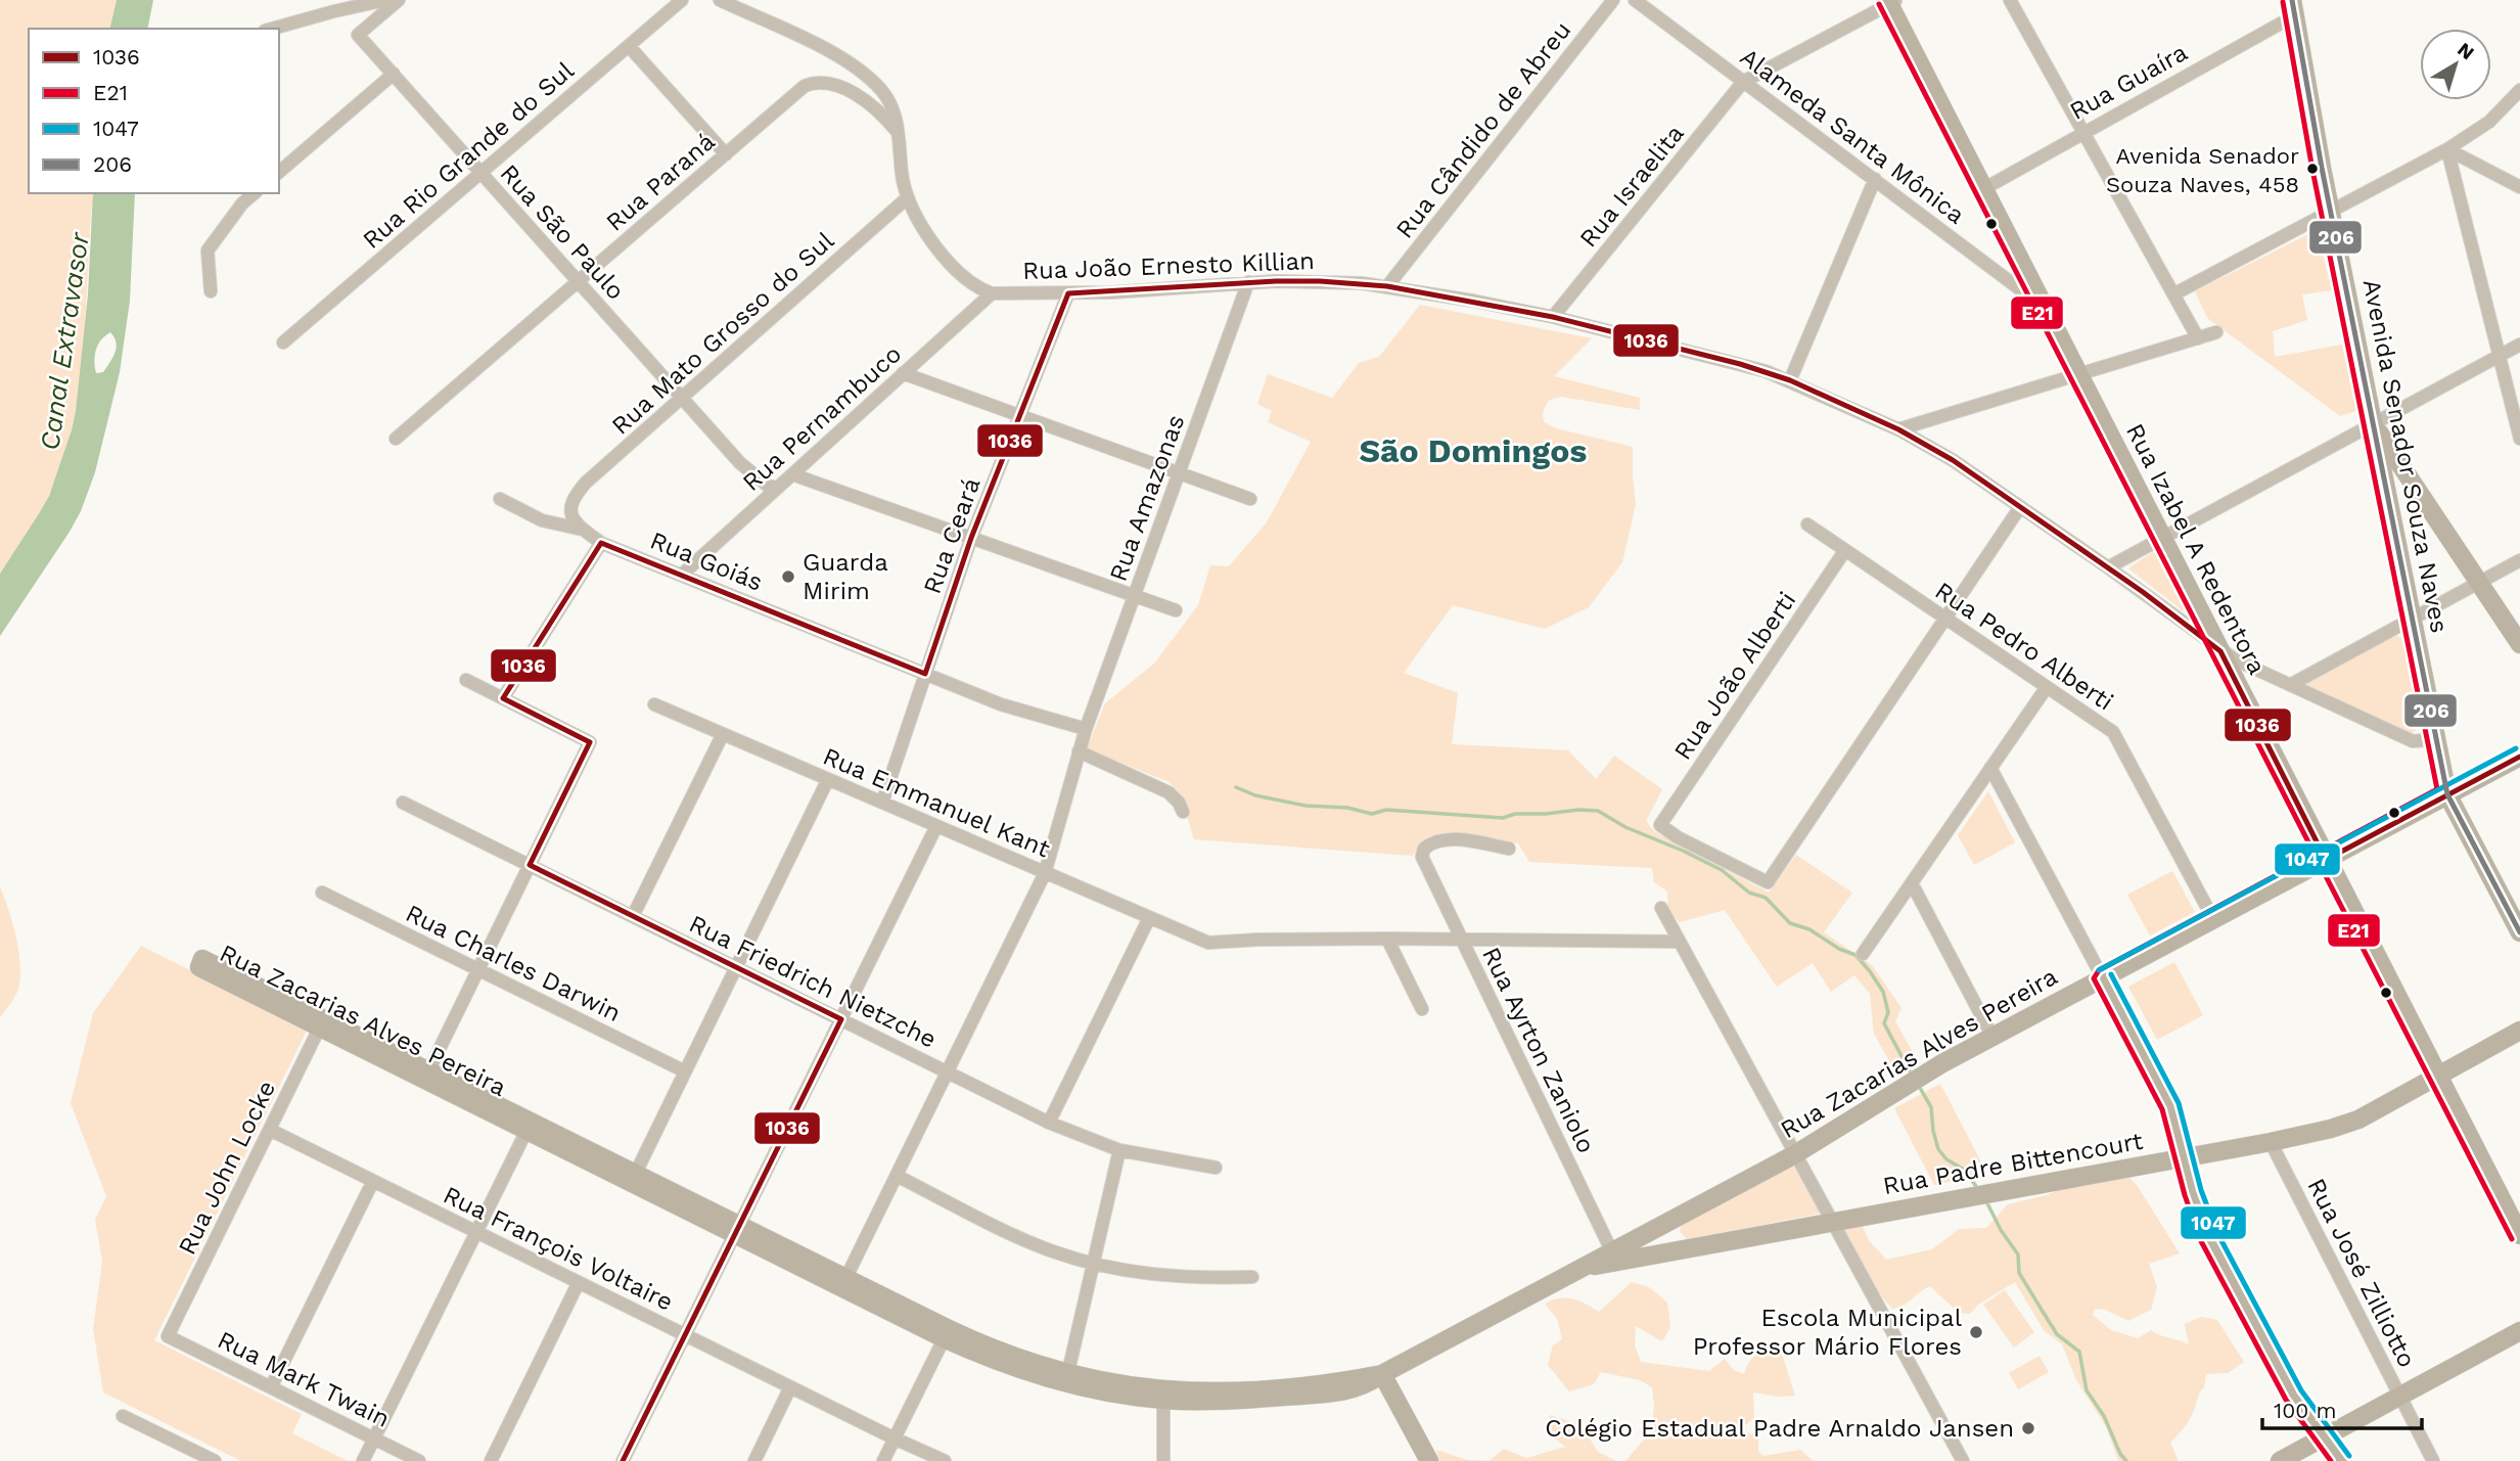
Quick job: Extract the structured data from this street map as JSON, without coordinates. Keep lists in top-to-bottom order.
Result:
{
  "streets": {
    "main road": [
      "Avenida Senador Souza Naves",
      "Rua Izabel A Redentora",
      "Rua Zacarias Alves Pereira",
      "Rua Padre Bittencourt"
    ],
    "street": [
      "Rua Guaíra",
      "Rua Cândido de Abreu",
      "Alameda Santa Mônica",
      "Rua Rio Grande do Sul",
      "Rua Paraná",
      "Rua Israelita",
      "Rua São Paulo",
      "Rua João Ernesto Killian",
      "Rua Mato Grosso do Sul",
      "Rua Pernambuco",
      "Rua Amazonas",
      "Rua Ceará",
      "Rua Goiás",
      "Rua Pedro Alberti",
      "Rua João Alberti",
      "Rua Emmanuel Kant",
      "Rua Charles Darwin",
      "Rua Friedrich Nietzche",
      "Rua Ayrton Zaniolo",
      "Rua John Locke",
      "Rua François Voltaire",
      "Rua José Zilliotto",
      "Rua Mark Twain"
    ]
  },
  "crossings": [
    ["Rua Guaíra", "Avenida Senador Souza Naves"],
    ["Rua Guaíra", "Rua Izabel A Redentora"],
    ["Rua Cândido de Abreu", "Rua João Ernesto Killian"],
    ["Alameda Santa Mônica", "Rua Israelita"],
    ["Alameda Santa Mônica", "Rua Izabel A Redentora"],
    ["Rua Rio Grande do Sul", "Rua São Paulo"],
    ["Rua Paraná", "Rua São Paulo"],
    ["Rua Paraná", "Rua João Ernesto Killian"],
    ["Rua Israelita", "Rua João Ernesto Killian"],
    ["Rua São Paulo", "Rua Mato Grosso do Sul"],
    ["Rua São Paulo", "Rua Pernambuco"],
    ["Rua João Ernesto Killian", "Rua Mato Grosso do Sul"],
    ["Rua João Ernesto Killian", "Rua Pernambuco"],
    ["Rua João Ernesto Killian", "Avenida Senador Souza Naves"],
    ["Rua João Ernesto Killian", "Rua Amazonas"],
    ["Rua João Ernesto Killian", "Rua Ceará"],
    ["Rua João Ernesto Killian", "Rua Izabel A Redentora"],
    ["Rua Mato Grosso do Sul", "Rua Goiás"],
    ["Rua Pernambuco", "Rua Goiás"],
    ["Avenida Senador Souza Naves", "Rua Zacarias Alves Pereira"],
    ["Rua Amazonas", "Rua Goiás"],
    ["Rua Amazonas", "Rua Emmanuel Kant"],
    ["Rua Amazonas", "Rua Friedrich Nietzche"],
    ["Rua Amazonas", "Rua Zacarias Alves Pereira"],
    ["Rua Ceará", "Rua Goiás"],
    ["Rua Ceará", "Rua Emmanuel Kant"],
    ["Rua Izabel A Redentora", "Rua Zacarias Alves Pereira"],
    ["Rua Izabel A Redentora", "Rua Padre Bittencourt"],
    ["Rua Pedro Alberti", "Rua João Alberti"],
    ["Rua Pedro Alberti", "Rua Zacarias Alves Pereira"],
    ["Rua Zacarias Alves Pereira", "Rua Ayrton Zaniolo"],
    ["Rua Zacarias Alves Pereira", "Rua Padre Bittencourt"],
    ["Rua Zacarias Alves Pereira", "Rua John Locke"],
    ["Rua Ayrton Zaniolo", "Rua Padre Bittencourt"],
    ["Rua Padre Bittencourt", "Rua José Zilliotto"],
    ["Rua John Locke", "Rua François Voltaire"],
    ["Rua John Locke", "Rua Mark Twain"]
  ],
  "districts": ["São Domingos"],
  "water": ["Canal Extravasor"],
  "places": [
    "Avenida Senador Souza Naves, 458",
    "Guarda Mirim",
    "Escola Municipal Professor Mário Flores",
    "Colégio Estadual Padre Arnaldo Jansen"
  ],
  "lines": [
    "transit line 206",
    "transit line E21",
    "transit line 1036",
    "transit line 1047"
  ],
  "legend": [
    "1036",
    "E21",
    "1047",
    "206"
  ],
  "scale_bar": "100 m",
  "north": "top right"
}
